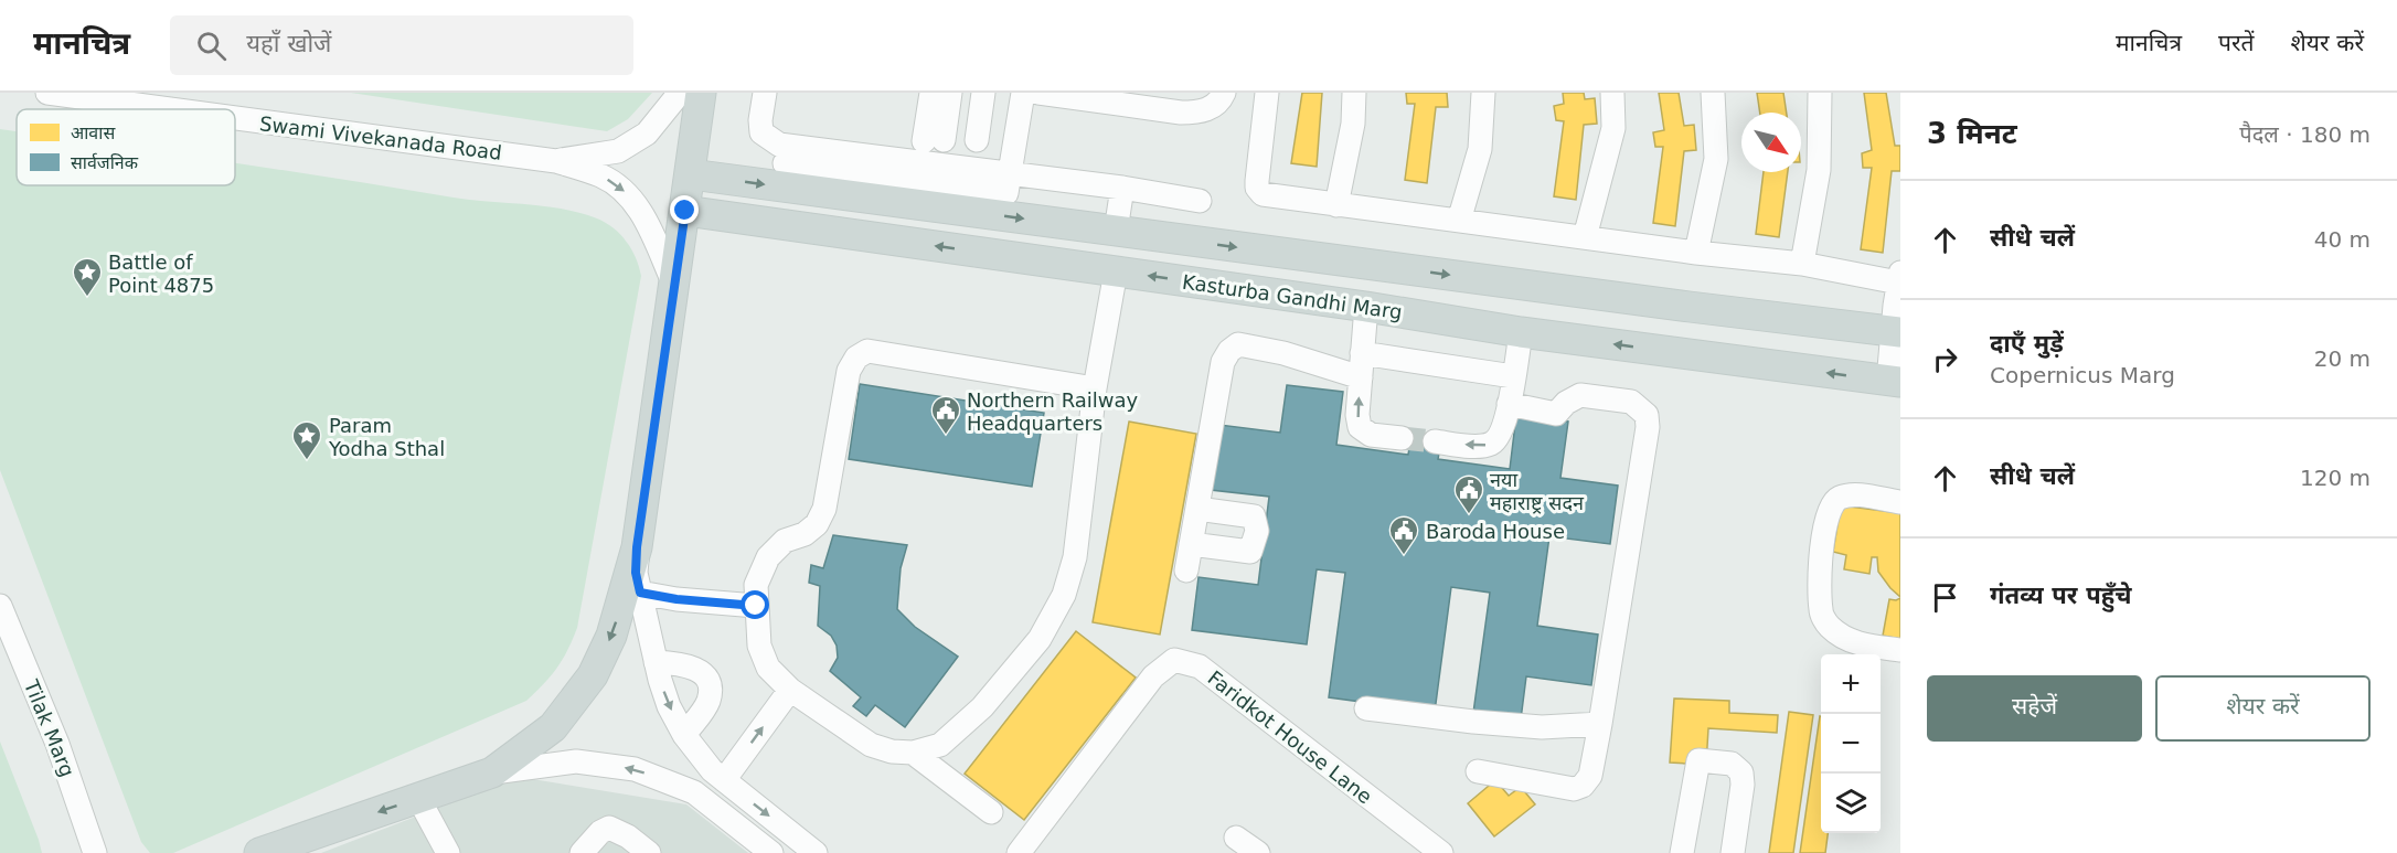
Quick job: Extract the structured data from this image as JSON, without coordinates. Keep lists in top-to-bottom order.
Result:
{
  "streets": {
    "main road": ["Kasturba Gandhi Marg"],
    "street": ["Swami Vivekanada Road", "Tilak Marg", "Faridkot House Lane"]
  },
  "places": {
    "place": ["Battle of Point 4875", "Param Yodha Sthal"],
    "public building": ["Northern Railway Headquarters", "नया महाराष्ट्र सदन", "Baroda House"]
  },
  "legend": ["आवास", "सार्वजनिक"],
  "north": "bottom right",
  "page": {
    "header": "मानचित्र",
    "search": "यहाँ खोजें",
    "nav": ["मानचित्र", "परतें", "शेयर करें"],
    "heading": ["3 मिनट", "पैदल · 180 m"],
    "list": [
      ["सीधे चलें", "40 m"],
      ["दाएँ मुड़ें", "Copernicus Marg", "20 m"],
      ["सीधे चलें", "120 m"],
      "गंतव्य पर पहुँचे"
    ],
    "map_buttons": ["+", "−"],
    "buttons": ["सहेजें", "शेयर करें"]
  }
}
